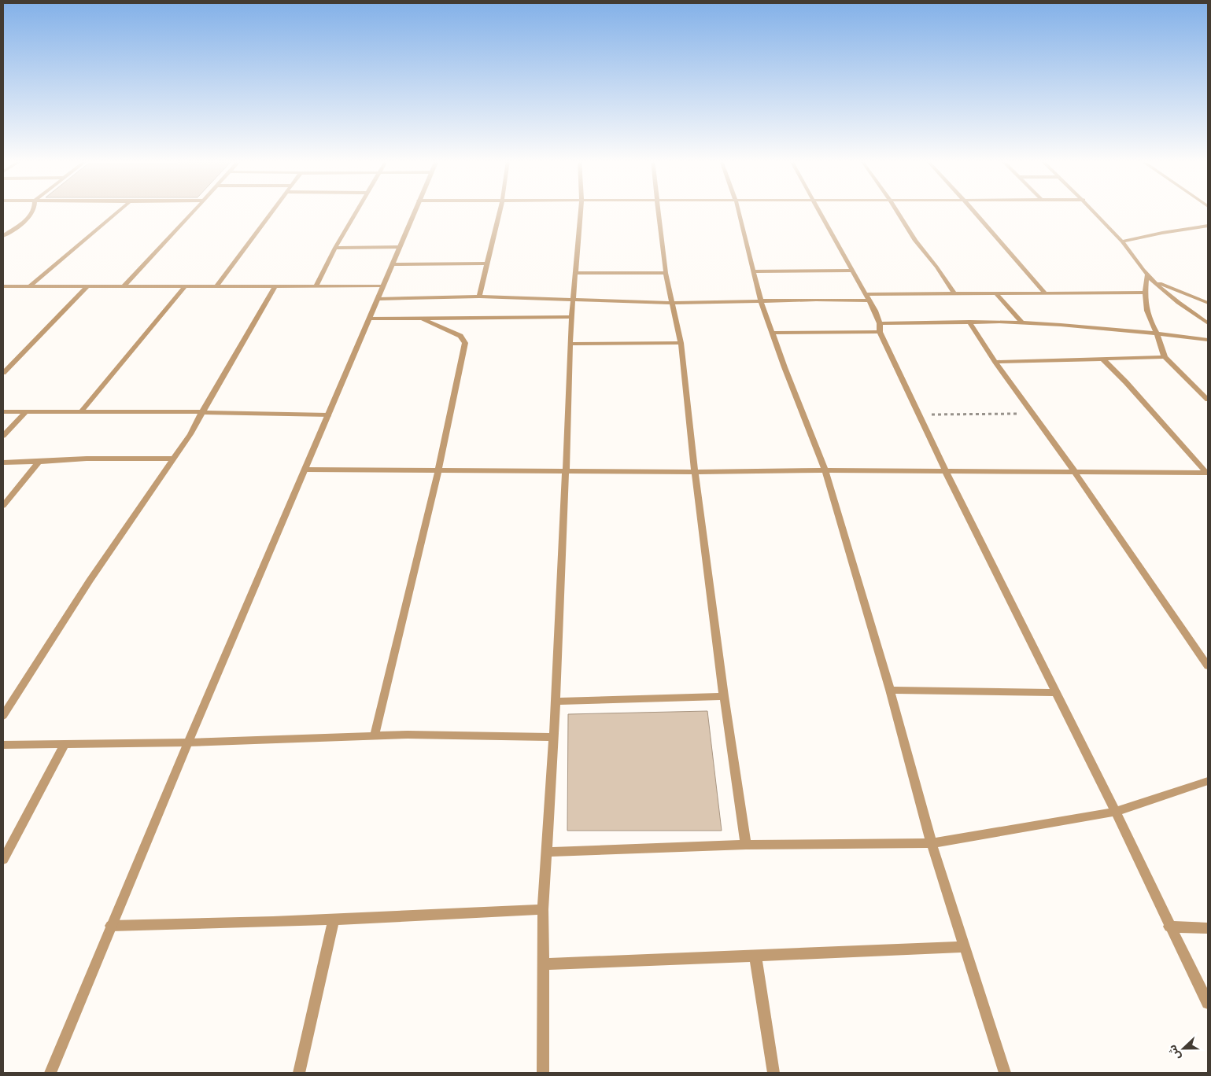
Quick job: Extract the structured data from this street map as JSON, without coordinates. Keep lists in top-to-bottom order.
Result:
{
  "north": "left"
}
